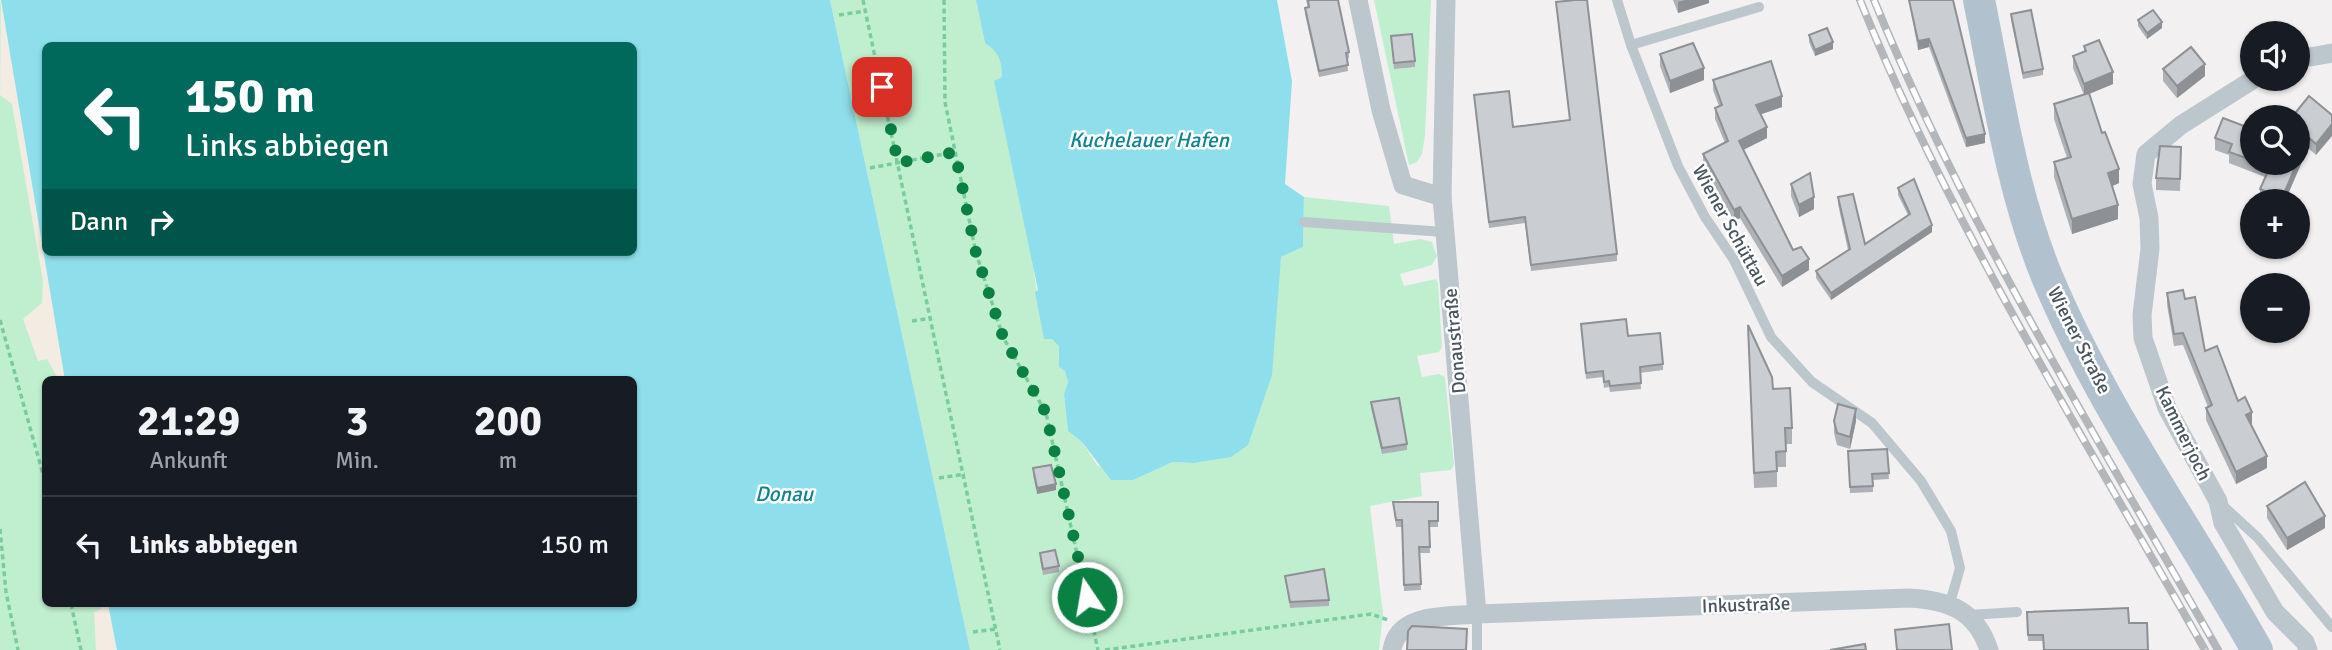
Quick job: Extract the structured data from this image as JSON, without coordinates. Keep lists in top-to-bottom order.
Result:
{
  "streets": {
    "main road": ["Wiener Straße"],
    "street": ["Donaustraße", "Kammerjoch", "Inkustraße"],
    "lane": ["Wiener Schüttau"]
  },
  "crossings": [
    ["Wiener Schüttau", "Inkustraße"],
    ["Donaustraße", "Inkustraße"]
  ],
  "water": ["Kuchelauer Hafen", "Donau"],
  "page": {
    "map_buttons": ["+", "−"],
    "turn": ["150 m", "Links abbiegen"],
    "then": "Dann",
    "eta": [
      "21:29",
      "Ankunft",
      "3",
      "Min.",
      "200",
      "m"
    ],
    "list": [
      {
        "name": "Links abbiegen",
        "value": "150 m"
      }
    ]
  }
}
